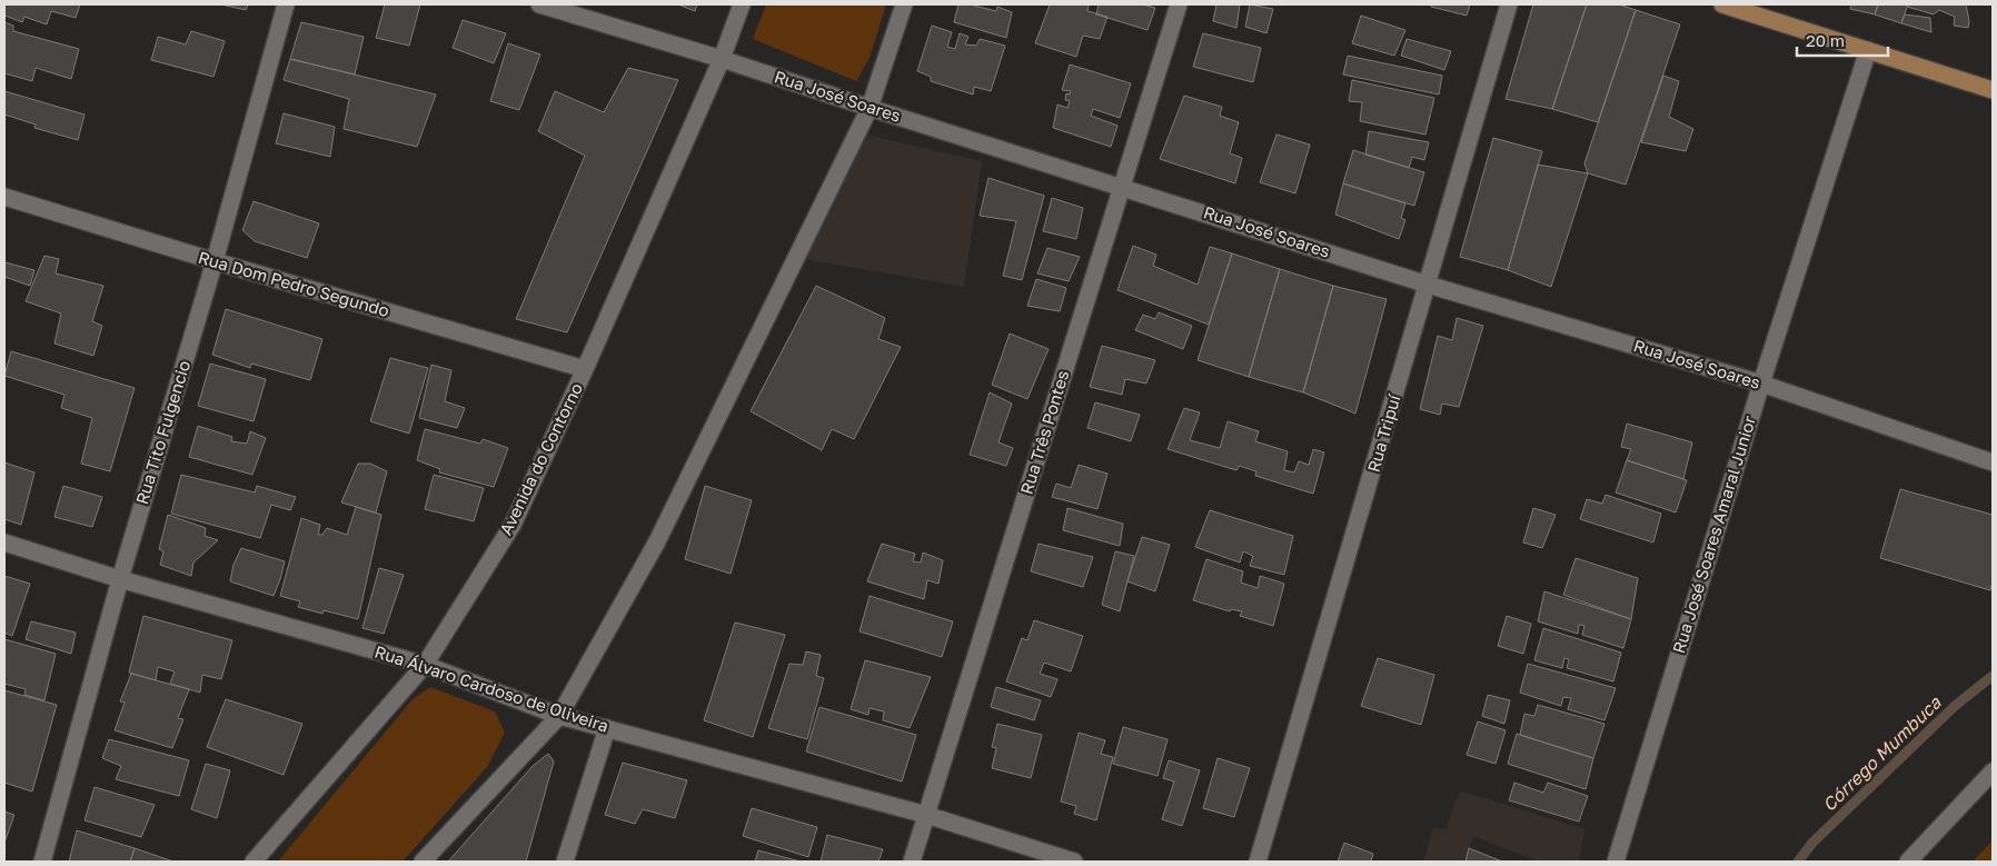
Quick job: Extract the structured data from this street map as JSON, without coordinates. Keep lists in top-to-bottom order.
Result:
{
  "streets": {
    "street": [
      "Rua José Soares",
      "Rua Dom Pedro Segundo",
      "Rua Tito Fulgencio",
      "Rua Três Pontes",
      "Rua Tripuí",
      "Avenida do Contorno",
      "Rua José Soares Amaral Junior",
      "Rua Álvaro Cardoso de Oliveira"
    ]
  },
  "crossings": [
    ["Rua José Soares", "Rua Três Pontes"],
    ["Rua José Soares", "Rua Tripuí"],
    ["Rua José Soares", "Avenida do Contorno"],
    ["Rua José Soares", "Rua José Soares Amaral Junior"],
    ["Rua Dom Pedro Segundo", "Rua Tito Fulgencio"],
    ["Rua Dom Pedro Segundo", "Avenida do Contorno"],
    ["Rua Tito Fulgencio", "Rua Álvaro Cardoso de Oliveira"],
    ["Rua Três Pontes", "Rua Álvaro Cardoso de Oliveira"],
    ["Avenida do Contorno", "Rua Álvaro Cardoso de Oliveira"]
  ],
  "water": ["Córrego Mumbuca"],
  "scale_bar": "20 m"
}
